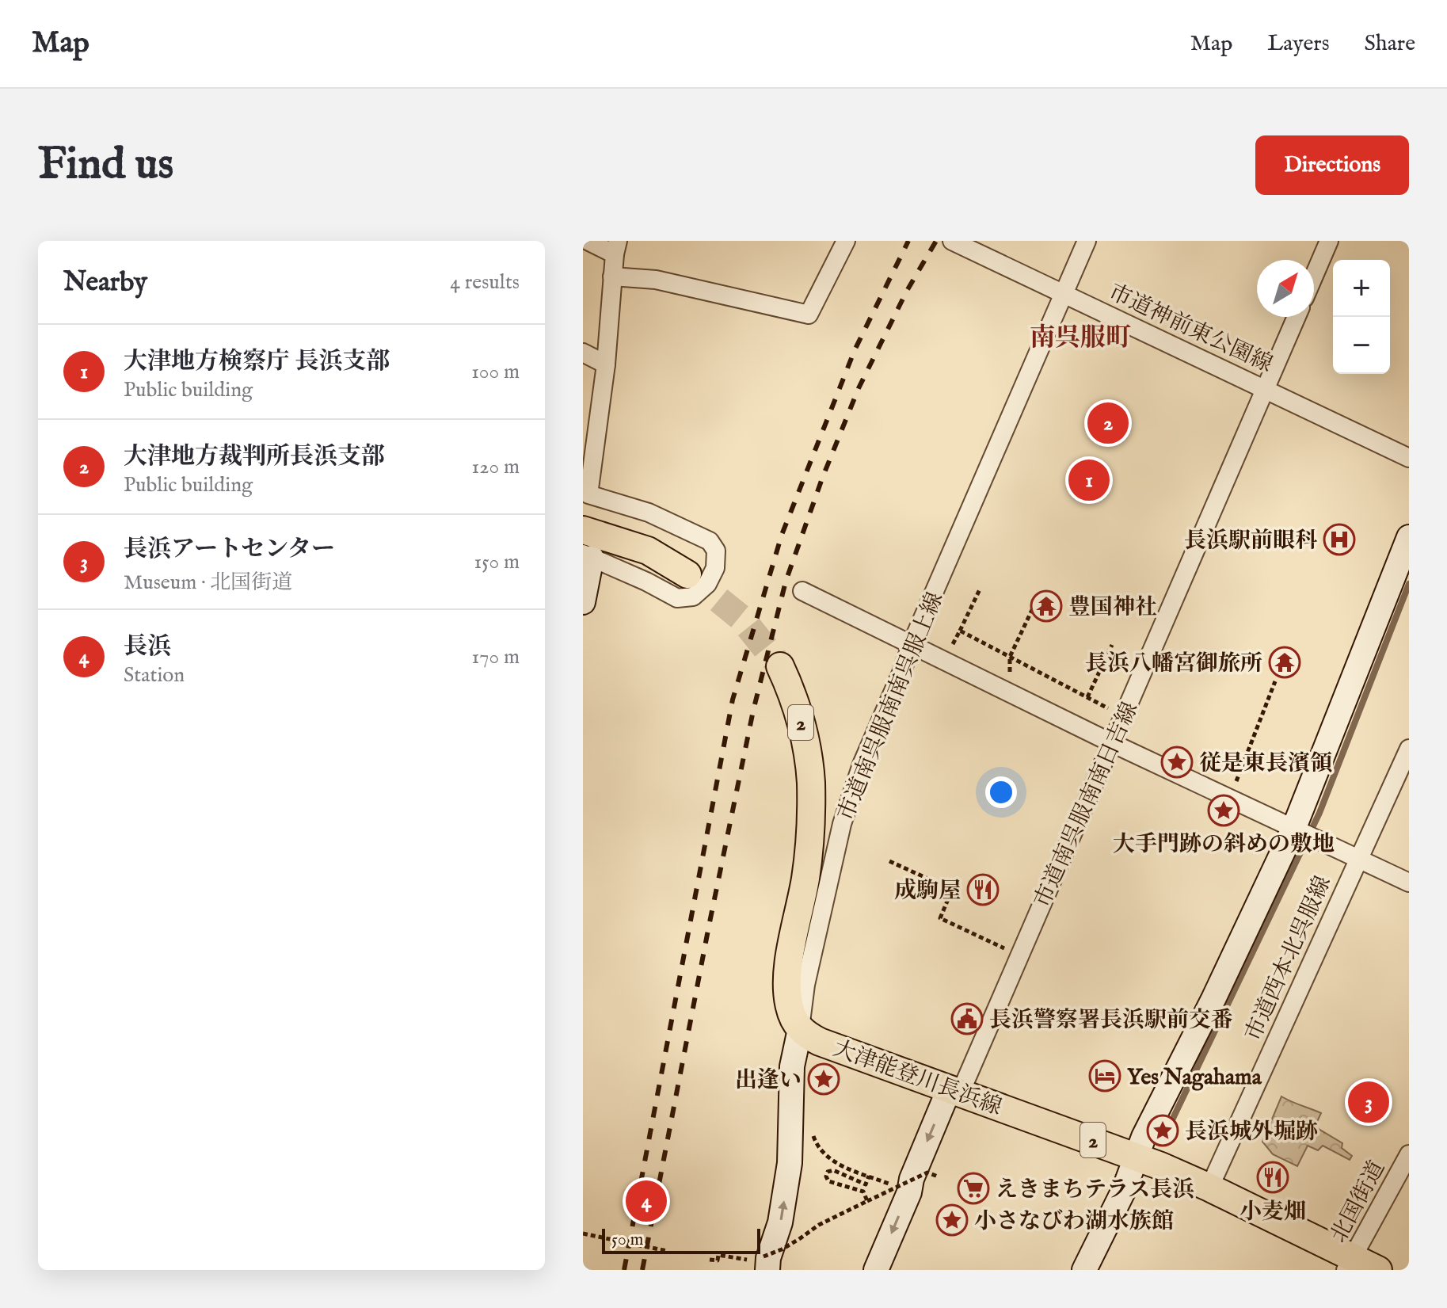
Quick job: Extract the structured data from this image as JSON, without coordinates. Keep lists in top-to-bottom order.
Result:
{
  "streets": {
    "main road": ["2", "大津能登川長浜線"],
    "street": [
      "市道神前東公園線",
      "市道南呉服南南呉服上線",
      "市道南呉服南南日吉線",
      "市道西本北呉服線",
      "北国街道"
    ]
  },
  "crossings": [
    ["市道神前東公園線", "市道南呉服南南呉服上線"],
    ["市道神前東公園線", "市道南呉服南南日吉線"],
    ["市道南呉服南南呉服上線", "2"],
    ["市道南呉服南南呉服上線", "大津能登川長浜線"],
    ["2", "大津能登川長浜線"],
    ["市道南呉服南南日吉線", "大津能登川長浜線"],
    ["市道西本北呉服線", "大津能登川長浜線"],
    ["大津能登川長浜線", "北国街道"]
  ],
  "districts": ["南呉服町"],
  "places": {
    "hospital": ["長浜駅前眼科"],
    "temple": ["豊国神社", "長浜八幡宮御旅所"],
    "place": [
      "従是東長濱領",
      "大手門跡の斜めの敷地",
      "出逢い",
      "長浜城外堀跡",
      "小さなびわ湖水族館"
    ],
    "restaurant": ["成駒屋", "小麦畑"],
    "public building": ["長浜警察署長浜駅前交番"],
    "hotel": ["Yes Nagahama"],
    "supermarket": ["えきまちテラス長浜"]
  },
  "scale_bar": "50 m",
  "north": "top right",
  "page": {
    "header": "Map",
    "nav": ["Map", "Layers", "Share"],
    "buttons": "Directions",
    "title": "Find us",
    "heading": ["Nearby", "4 results"],
    "map_buttons": ["+", "−"],
    "list": [
      {
        "mark": "1",
        "name": "大津地方検察庁 長浜支部",
        "note": "Public building",
        "value": "100 m"
      },
      {
        "mark": "2",
        "name": "大津地方裁判所長浜支部",
        "note": "Public building",
        "value": "120 m"
      },
      {
        "mark": "3",
        "name": "長浜アートセンター",
        "note": "Museum · 北国街道",
        "value": "150 m"
      },
      {
        "mark": "4",
        "name": "長浜",
        "note": "Station",
        "value": "170 m"
      }
    ],
    "pins": [
      "2",
      "1",
      "3",
      "4"
    ],
    "scale": "50 m"
  }
}
